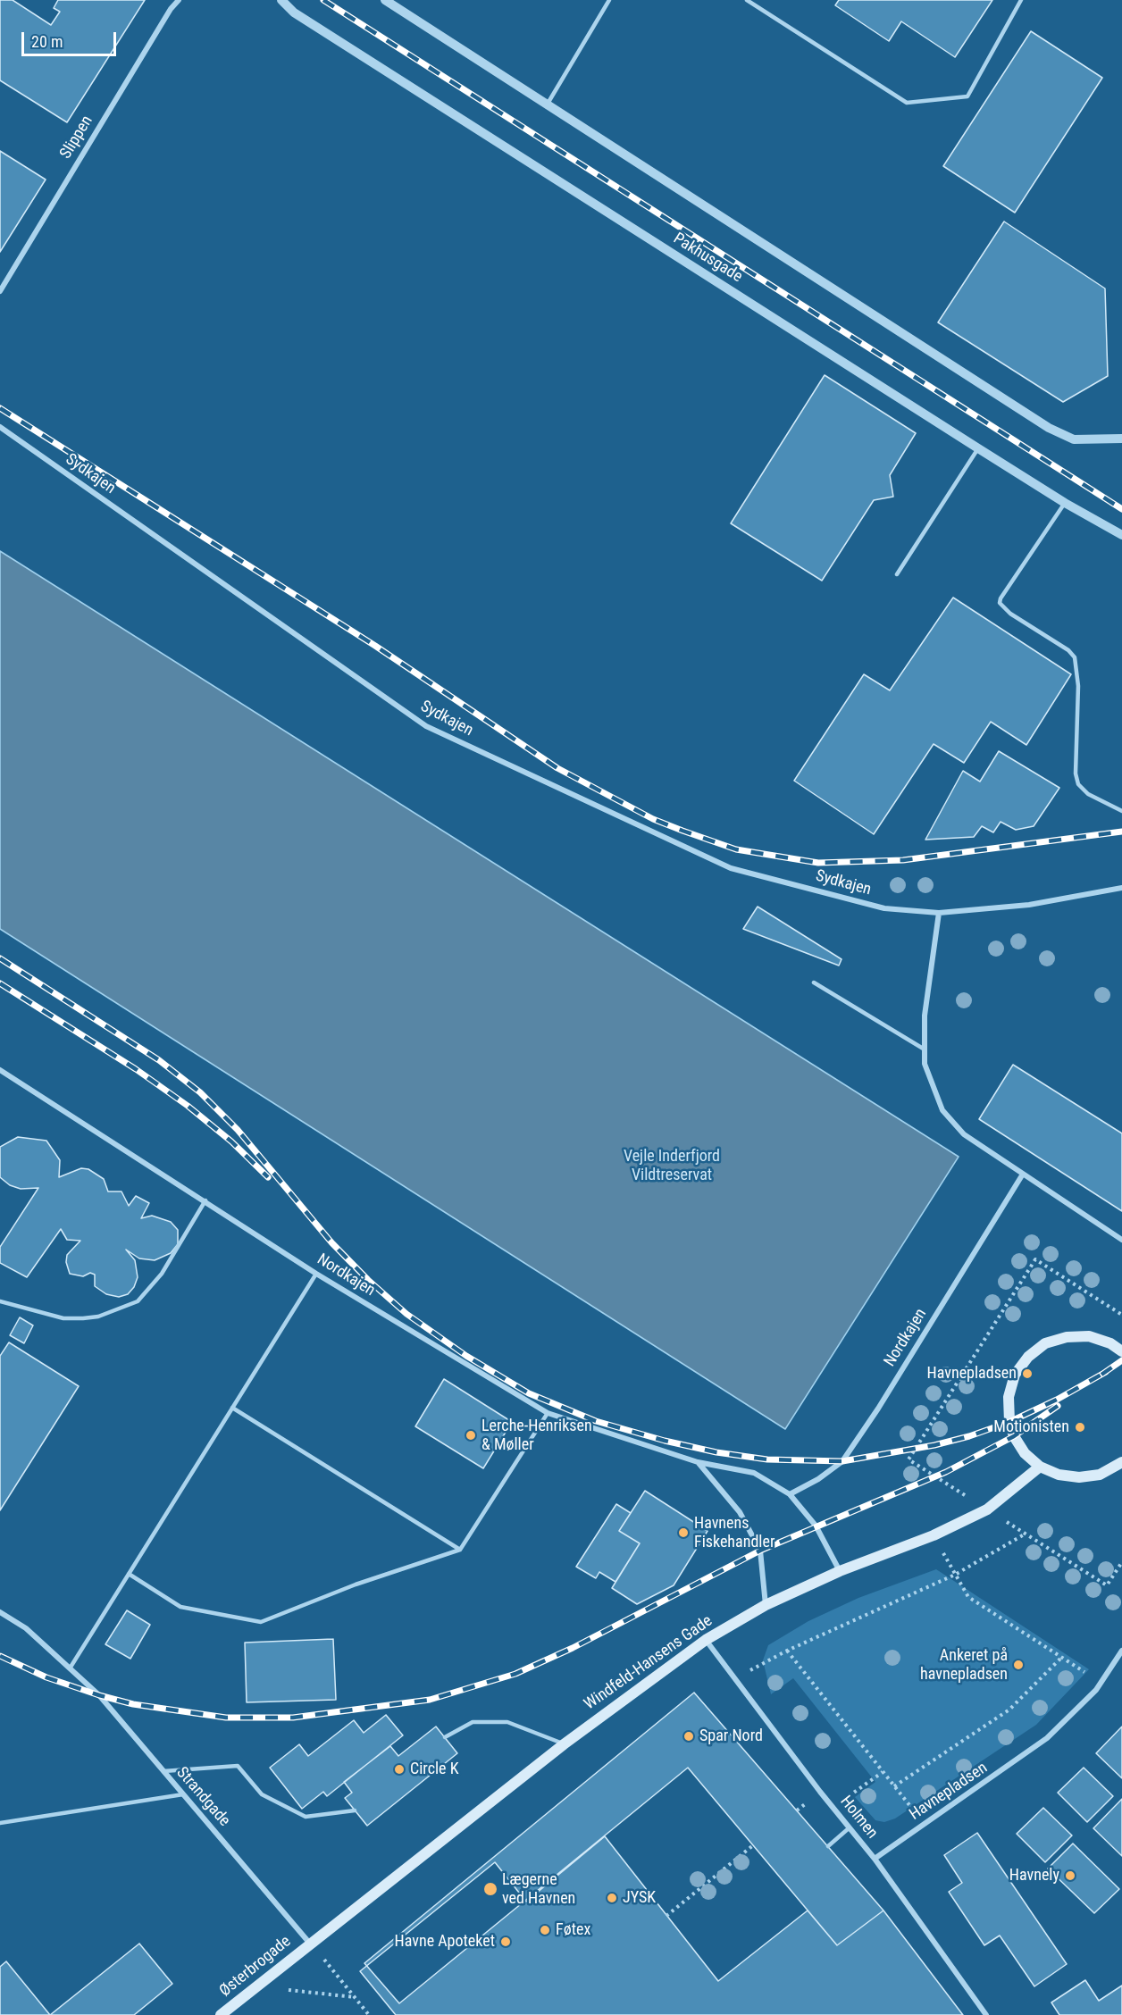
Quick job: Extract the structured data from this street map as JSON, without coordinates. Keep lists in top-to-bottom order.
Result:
{
  "streets": {
    "main road": ["Windfeld-Hansens Gade", "Østerbrogade"],
    "street": [
      "Slippen",
      "Pakhusgade",
      "Sydkajen",
      "Nordkajen",
      "Havnepladsen",
      "Strandgade",
      "Holmen"
    ]
  },
  "crossings": [
    ["Nordkajen", "Windfeld-Hansens Gade"],
    ["Windfeld-Hansens Gade", "Strandgade"],
    ["Windfeld-Hansens Gade", "Holmen"],
    ["Windfeld-Hansens Gade", "Østerbrogade"],
    ["Havnepladsen", "Holmen"],
    ["Strandgade", "Østerbrogade"]
  ],
  "parks": ["Vejle Inderfjord Vildtreservat"],
  "places": [
    "Havnepladsen",
    "Motionisten",
    "Lerche-Henriksen & Møller",
    "Havnens Fiskehandler",
    "Ankeret på havnepladsen",
    "Spar Nord",
    "Circle K",
    "Havnely",
    "Lægerne ved Havnen",
    "JYSK",
    "Føtex",
    "Havne Apoteket"
  ],
  "scale_bar": "20 m"
}
